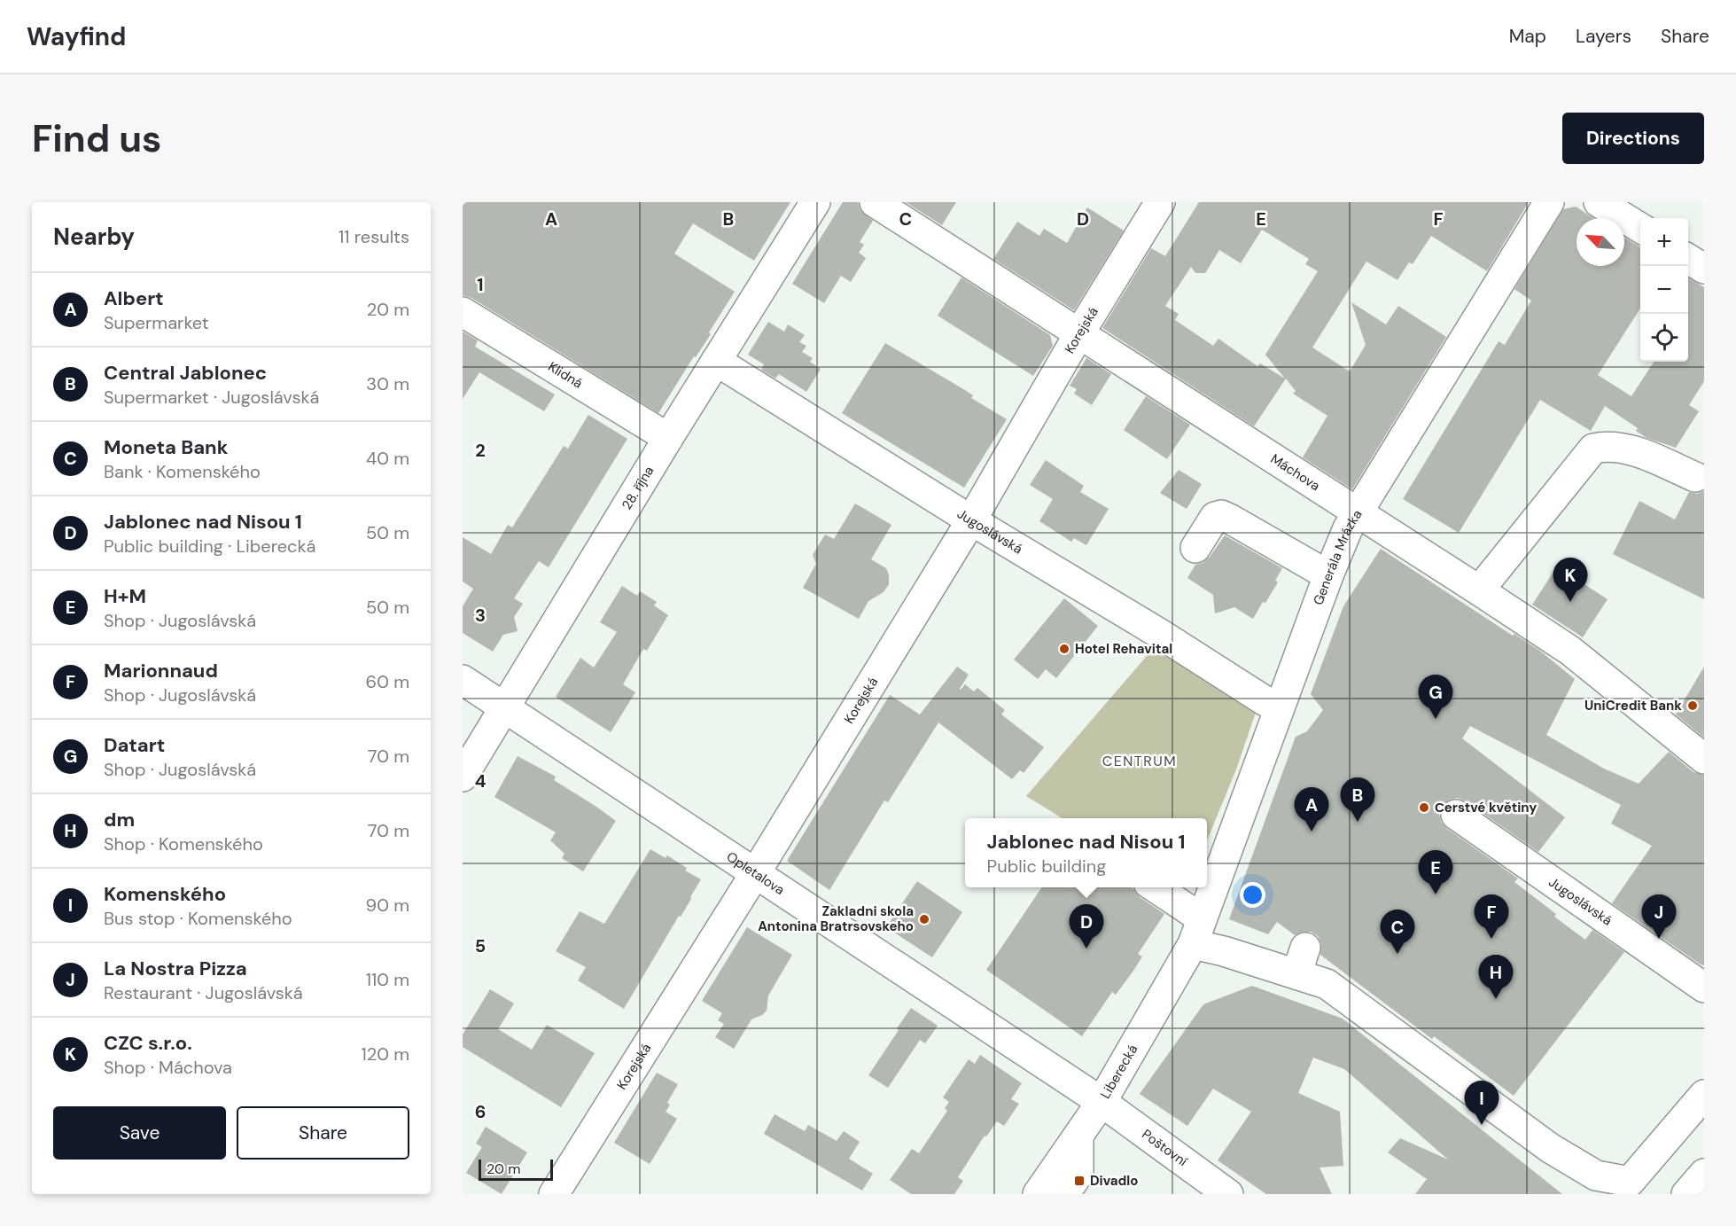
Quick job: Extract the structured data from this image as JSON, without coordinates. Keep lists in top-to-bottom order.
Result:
{
  "streets": {
    "street": [
      "Korejská",
      "Klidná",
      "Máchova",
      "28. října",
      "Jugoslávská",
      "Generála Mrázka",
      "Opletalova",
      "Liberecká",
      "Poštovní"
    ]
  },
  "crossings": [
    ["Korejská", "Máchova"],
    ["Korejská", "Jugoslávská"],
    ["Korejská", "Opletalova"],
    ["Klidná", "28. října"],
    ["Máchova", "Generála Mrázka"],
    ["28. října", "Jugoslávská"],
    ["28. října", "Opletalova"],
    ["Generála Mrázka", "Liberecká"],
    ["Opletalova", "Liberecká"],
    ["Opletalova", "Poštovní"],
    ["Liberecká", "Poštovní"]
  ],
  "districts": ["CENTRUM"],
  "places": {
    "other": [
      "Hotel Rehavital",
      "UniCredit Bank",
      "Сerstvé květiny",
      "Zakladni skola Antonina Bratrsovskeho"
    ],
    "transit": ["Divadlo"]
  },
  "scale_bar": "20 m",
  "north": "top left",
  "page": {
    "header": "Wayfind",
    "nav": ["Map", "Layers", "Share"],
    "buttons": [
      "Directions",
      ["Save", "Share"]
    ],
    "title": "Find us",
    "heading": ["Nearby", "11 results"],
    "map_buttons": ["+", "−"],
    "list": [
      {
        "mark": "A",
        "name": "Albert",
        "note": "Supermarket",
        "value": "20 m"
      },
      {
        "mark": "B",
        "name": "Central Jablonec",
        "note": "Supermarket · Jugoslávská",
        "value": "30 m"
      },
      {
        "mark": "C",
        "name": "Moneta Bank",
        "note": "Bank · Komenského",
        "value": "40 m"
      },
      {
        "mark": "D",
        "name": "Jablonec nad Nisou 1",
        "note": "Public building · Liberecká",
        "value": "50 m"
      },
      {
        "mark": "E",
        "name": "H+M",
        "note": "Shop · Jugoslávská",
        "value": "50 m"
      },
      {
        "mark": "F",
        "name": "Marionnaud",
        "note": "Shop · Jugoslávská",
        "value": "60 m"
      },
      {
        "mark": "G",
        "name": "Datart",
        "note": "Shop · Jugoslávská",
        "value": "70 m"
      },
      {
        "mark": "H",
        "name": "dm",
        "note": "Shop · Komenského",
        "value": "70 m"
      },
      {
        "mark": "I",
        "name": "Komenského",
        "note": "Bus stop · Komenského",
        "value": "90 m"
      },
      {
        "mark": "J",
        "name": "La Nostra Pizza",
        "note": "Restaurant · Jugoslávská",
        "value": "110 m"
      },
      {
        "mark": "K",
        "name": "CZC s.r.o.",
        "note": "Shop · Máchova",
        "value": "120 m"
      }
    ],
    "pins": [
      "K",
      "G",
      "B",
      "A",
      "E",
      "F",
      "J",
      "D",
      "C",
      "H",
      "I"
    ],
    "popup": ["Jablonec nad Nisou 1", "Public building"],
    "scale": "20 m"
  },
  "grid": {
    "columns": [
      "A",
      "B",
      "C",
      "D",
      "E",
      "F"
    ],
    "rows": [
      "1",
      "2",
      "3",
      "4",
      "5",
      "6"
    ]
  }
}
